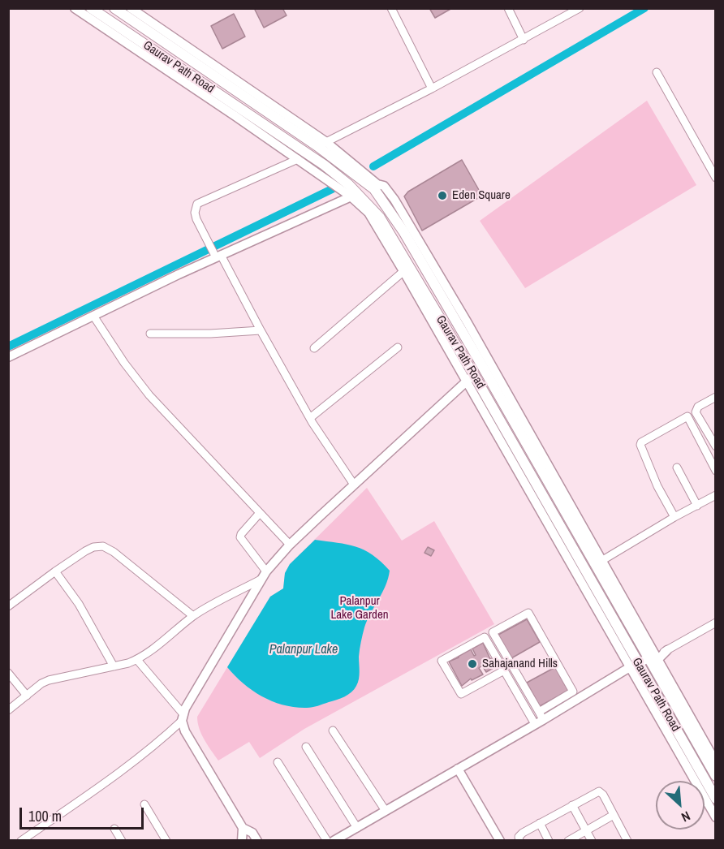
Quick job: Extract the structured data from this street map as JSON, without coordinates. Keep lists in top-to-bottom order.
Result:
{
  "streets": {
    "main road": ["Gaurav Path Road"]
  },
  "water": ["Palanpur Lake"],
  "parks": ["Palanpur Lake Garden"],
  "places": ["Eden Square", "Sahajanand Hills"],
  "scale_bar": "100 m",
  "north": "bottom right"
}
